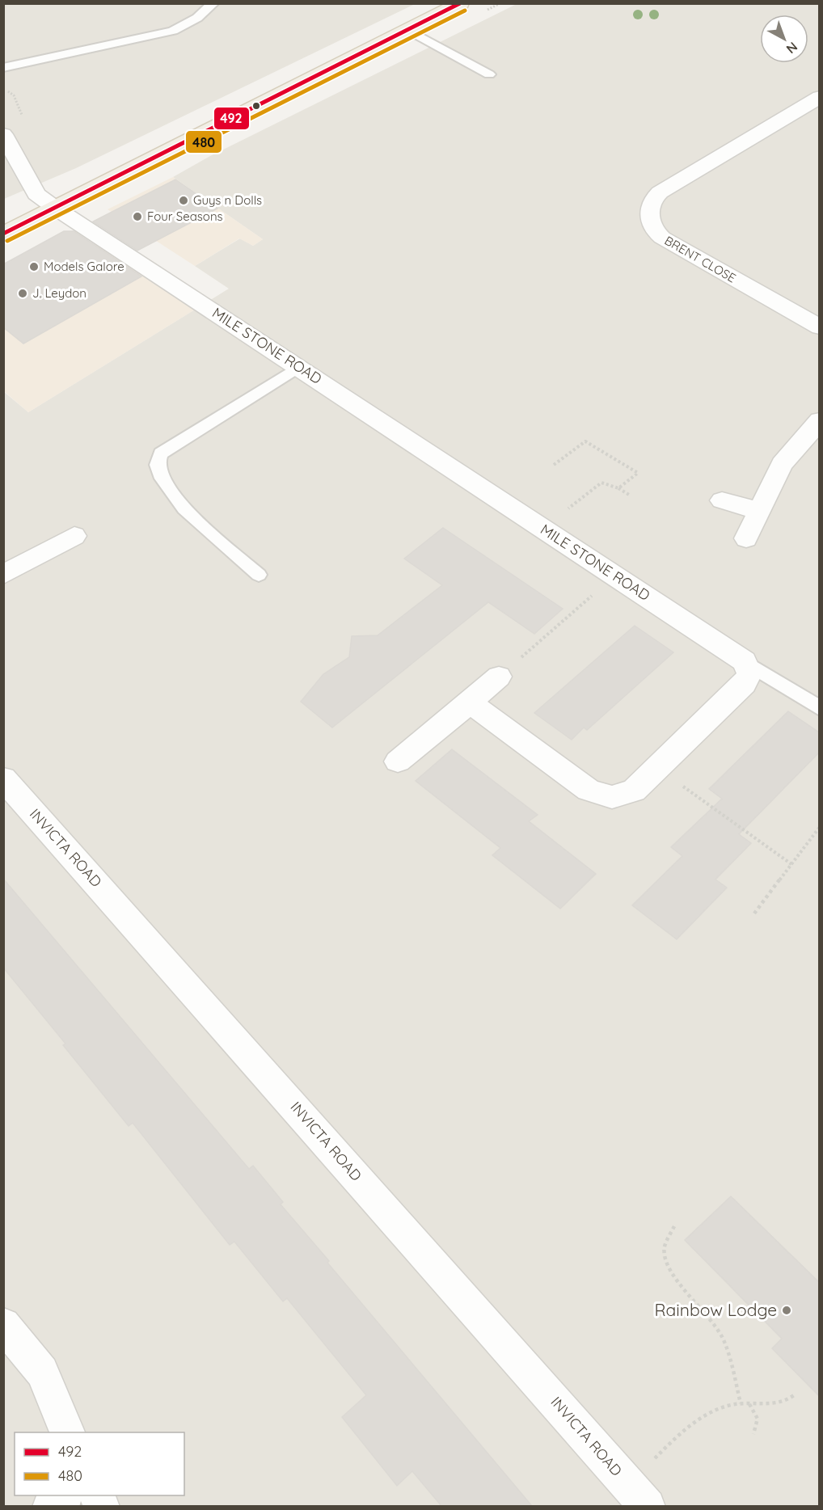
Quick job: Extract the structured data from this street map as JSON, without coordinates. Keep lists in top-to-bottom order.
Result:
{
  "streets": {
    "street": ["BRENT CLOSE", "MILE STONE ROAD", "INVICTA ROAD"]
  },
  "places": [
    "Guys n Dolls",
    "Four Seasons",
    "Models Galore",
    "J. Leydon",
    "Rainbow Lodge"
  ],
  "lines": ["transit line 492", "transit line 480"],
  "legend": ["492", "480"],
  "north": "bottom right"
}
